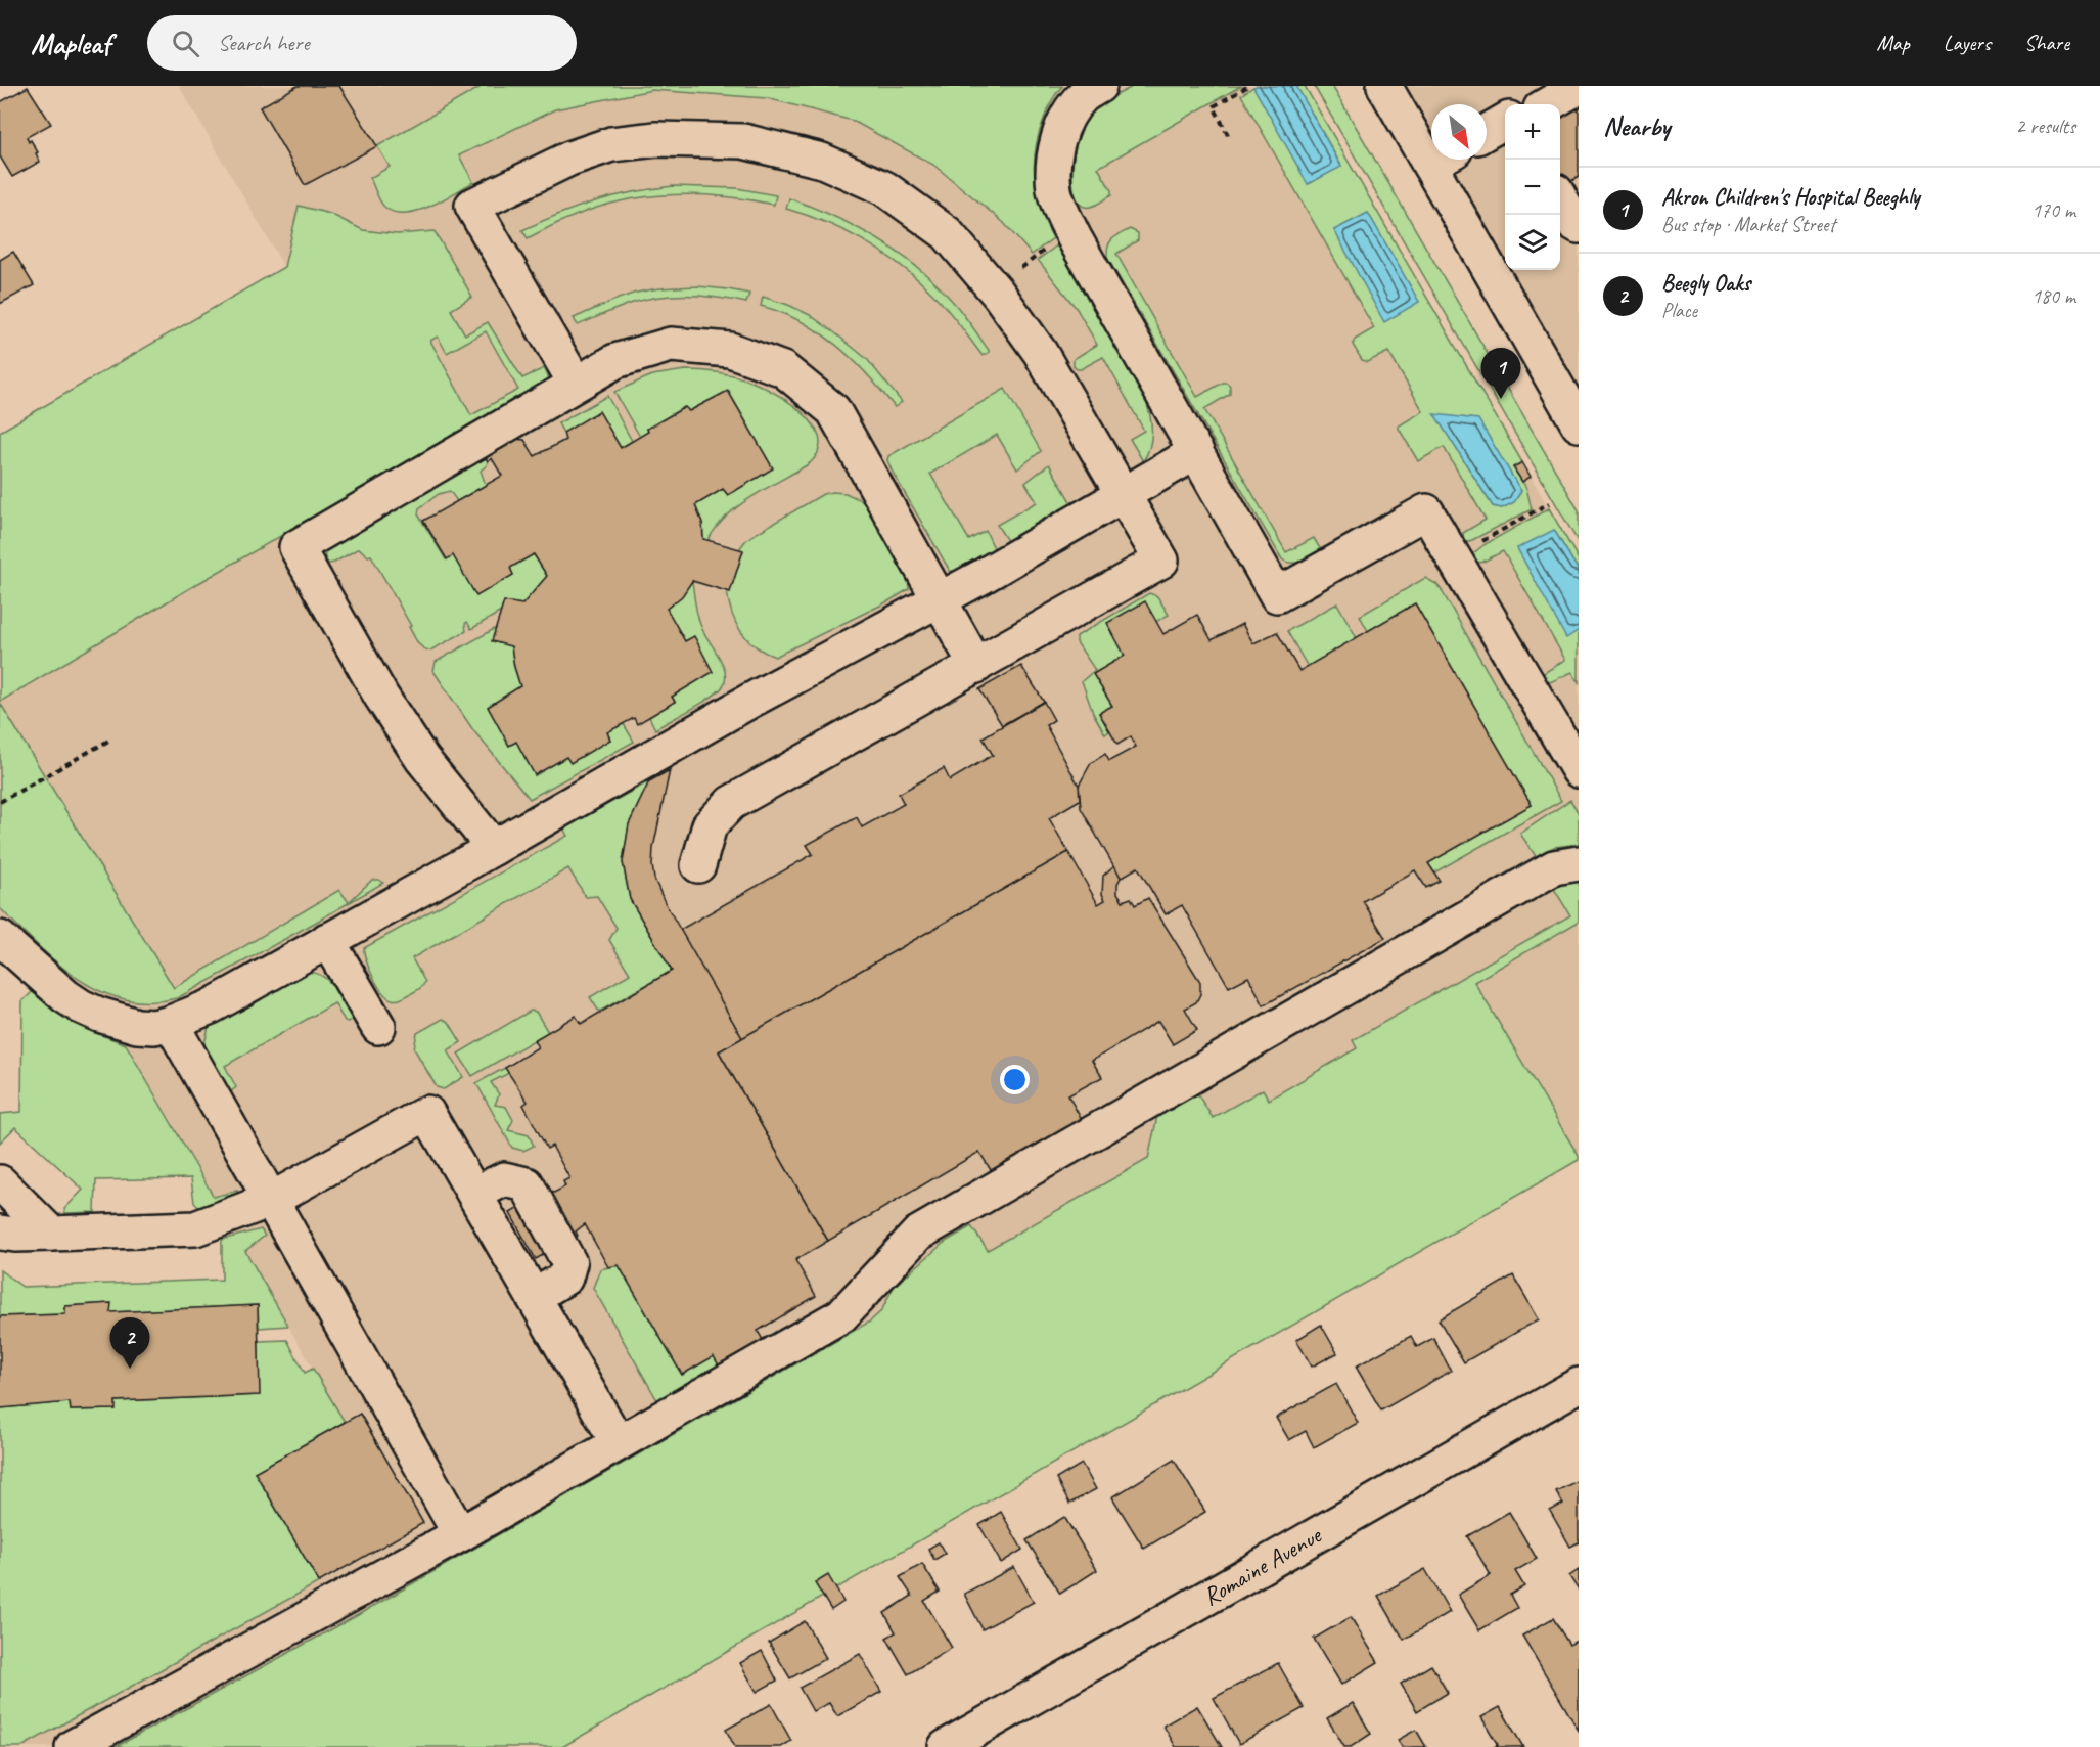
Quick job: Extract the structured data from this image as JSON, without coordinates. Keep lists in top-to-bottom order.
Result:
{
  "streets": {
    "street": ["Romaine Avenue"]
  },
  "north": "bottom right",
  "page": {
    "header": "Mapleaf",
    "search": "Search here",
    "nav": ["Map", "Layers", "Share"],
    "heading": ["Nearby", "2 results"],
    "map_buttons": ["+", "−"],
    "list": [
      {
        "mark": "1",
        "name": "Akron Children's Hospital Beeghly",
        "note": "Bus stop · Market Street",
        "value": "170 m"
      },
      {
        "mark": "2",
        "name": "Beegly Oaks",
        "note": "Place",
        "value": "180 m"
      }
    ],
    "pins": ["1", "2"]
  }
}
